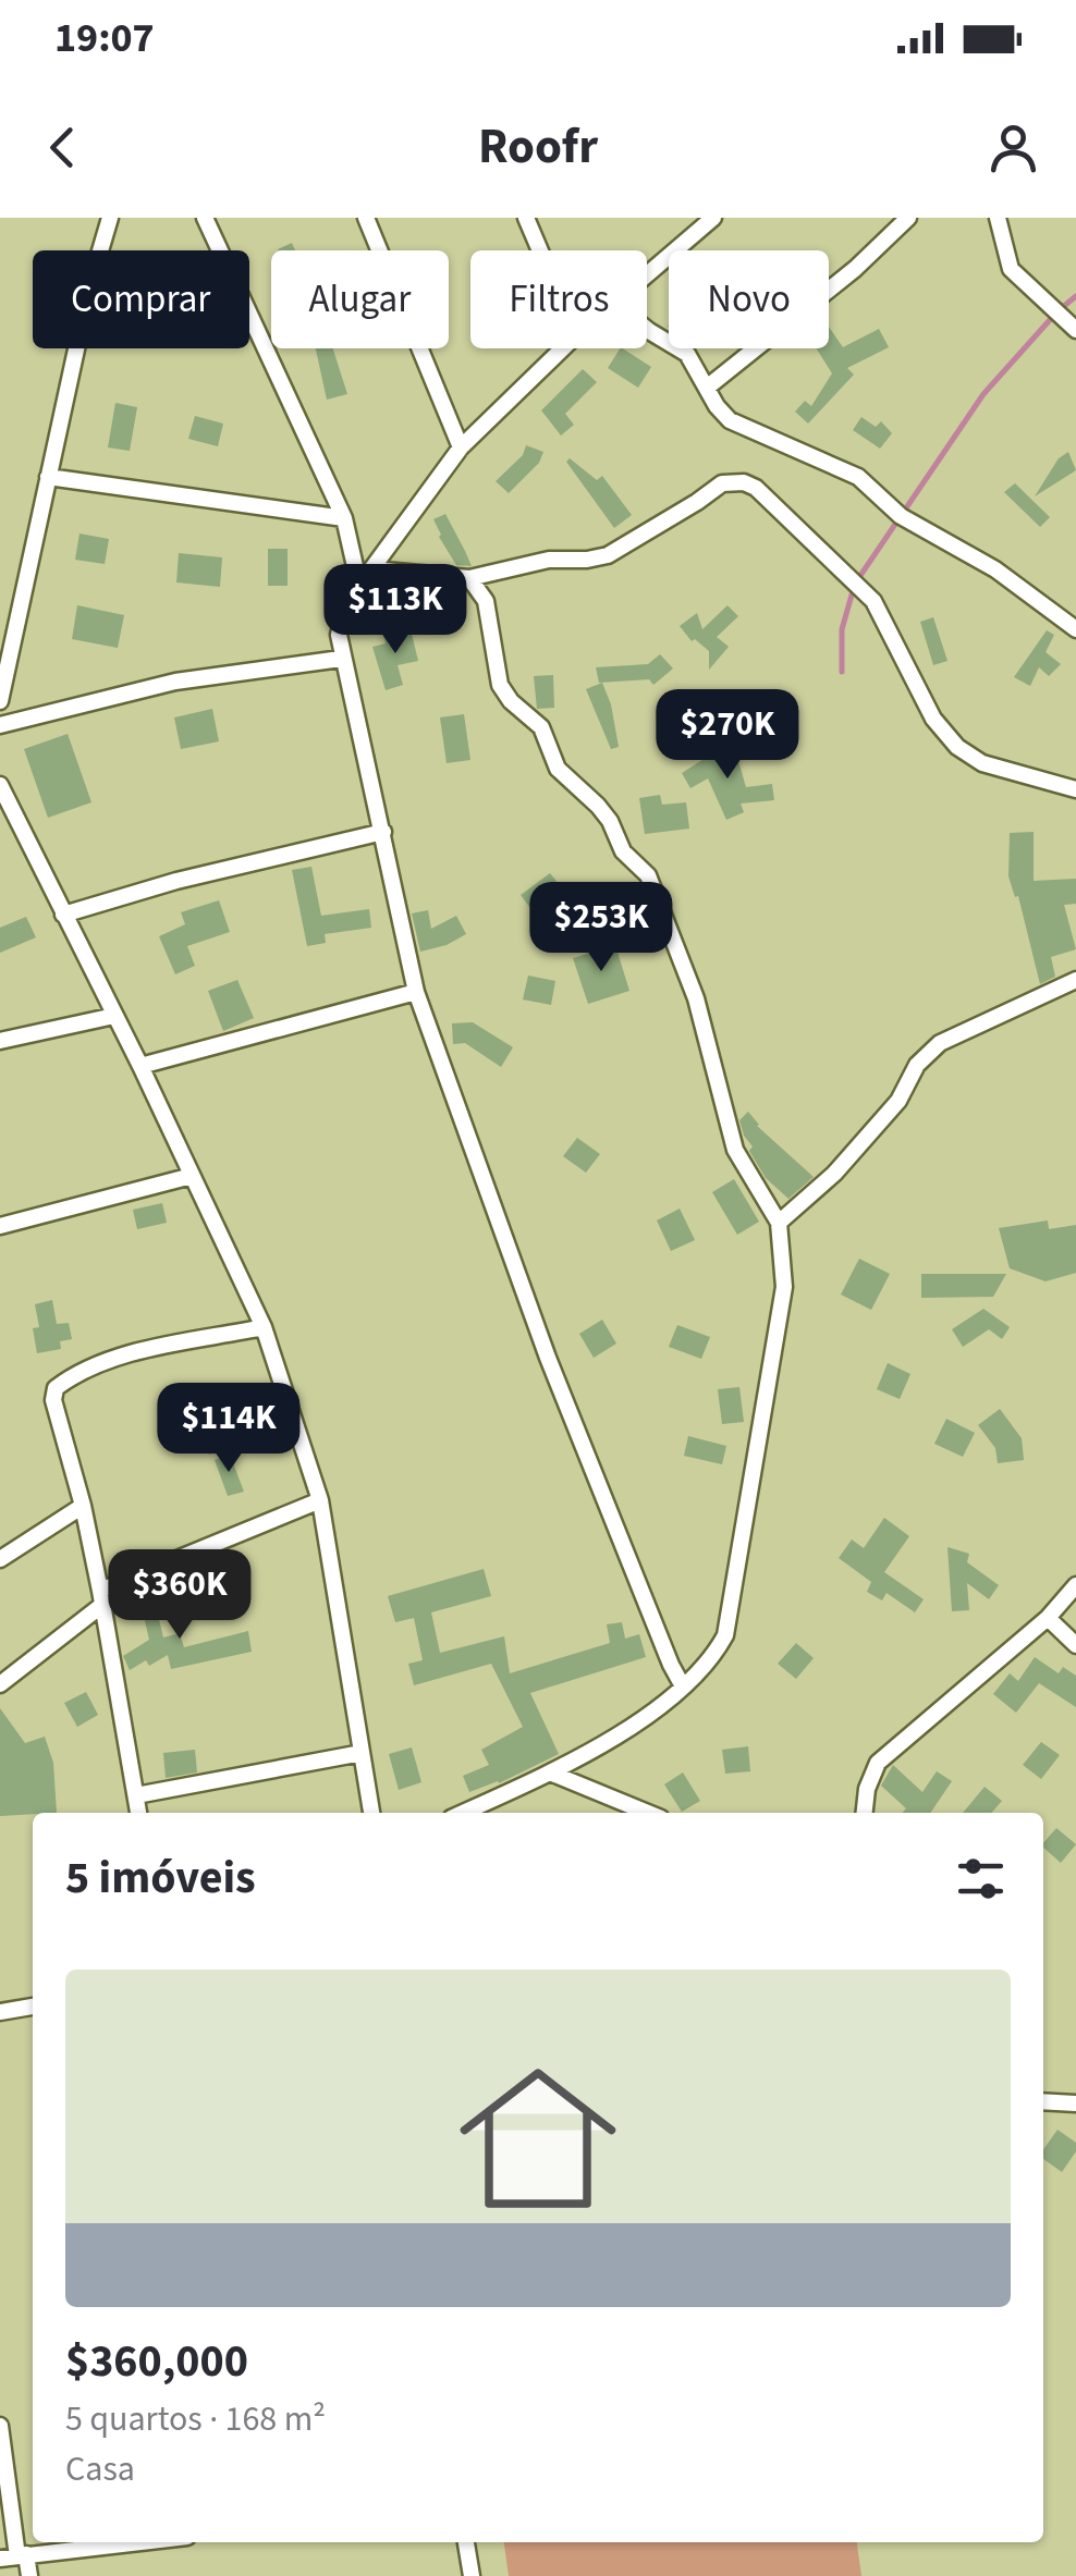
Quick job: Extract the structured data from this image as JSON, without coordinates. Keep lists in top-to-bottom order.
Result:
{
  "page": {
    "status": "19:07",
    "header": "Roofr",
    "chip": [
      "Comprar",
      "Alugar",
      "Filtros",
      "Novo"
    ],
    "price": [
      "$113K",
      "$270K",
      "$253K",
      "$114K",
      "$360K"
    ],
    "heading": "5 imóveis",
    "list": [
      {
        "name": "$360,000",
        "note": "5 quartos · 168 m² · Casa"
      }
    ]
  }
}
